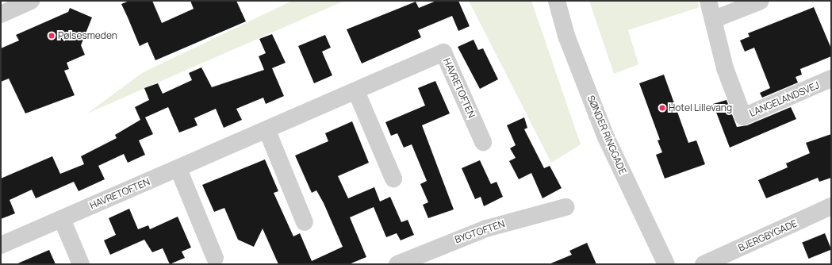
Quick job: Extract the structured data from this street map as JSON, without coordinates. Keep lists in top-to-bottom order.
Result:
{
  "streets": {
    "street": [
      "HAVRETOFTEN",
      "LANGELANDSVEJ",
      "SØNDER RINGGADE",
      "BYGTOFTEN",
      "BJERGBYGADE"
    ]
  },
  "places": ["Pølsesmeden", "Hotel Lillevang"]
}
